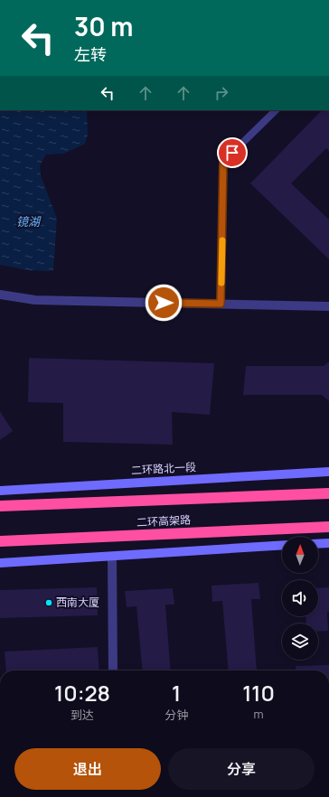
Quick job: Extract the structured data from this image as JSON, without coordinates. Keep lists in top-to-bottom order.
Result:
{
  "streets": {
    "highway": ["二环高架路"],
    "main road": ["二环路北一段"]
  },
  "water": ["镜湖"],
  "places": ["西南大厦"],
  "north": "top",
  "page": {
    "turn": ["30 m", "左转"],
    "eta": [
      "10:28",
      "到达",
      "1",
      "分钟",
      "110",
      "m"
    ],
    "buttons": ["退出", "分享"]
  }
}
